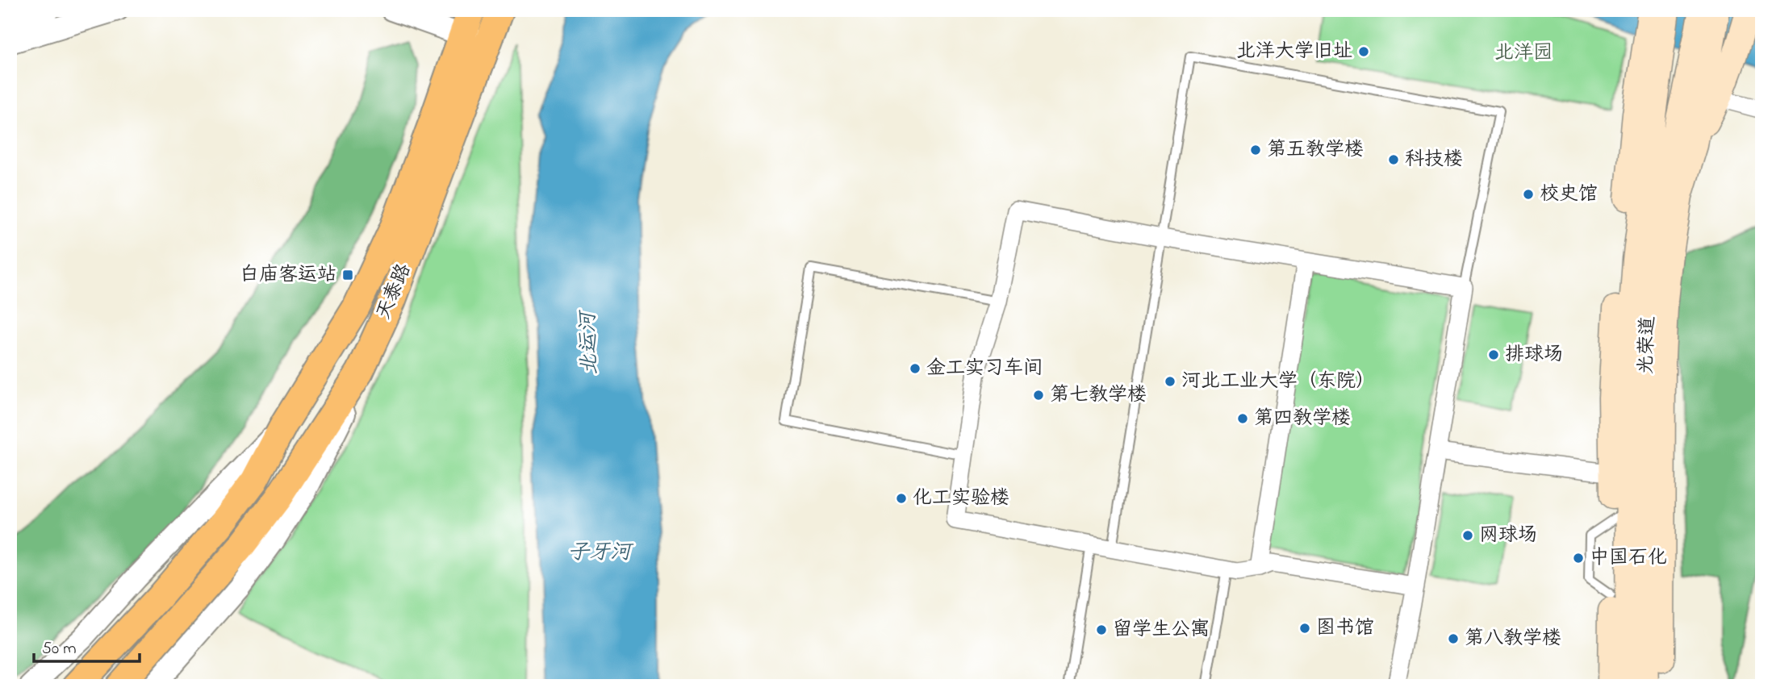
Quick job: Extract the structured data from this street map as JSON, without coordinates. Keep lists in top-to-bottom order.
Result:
{
  "streets": {
    "main road": ["天泰路", "光荣道"]
  },
  "water": ["北运河", "子牙河"],
  "parks": ["北洋园"],
  "places": {
    "other": [
      "北洋大学旧址",
      "第五教学楼",
      "科技楼",
      "校史馆",
      "排球场",
      "金工实习车间",
      "河北工业大学（东院）",
      "第七教学楼",
      "第四教学楼",
      "化工实验楼",
      "网球场",
      "中国石化",
      "图书馆",
      "留学生公寓",
      "第八教学楼"
    ],
    "transit": ["白庙客运站"]
  },
  "scale_bar": "50 m"
}
